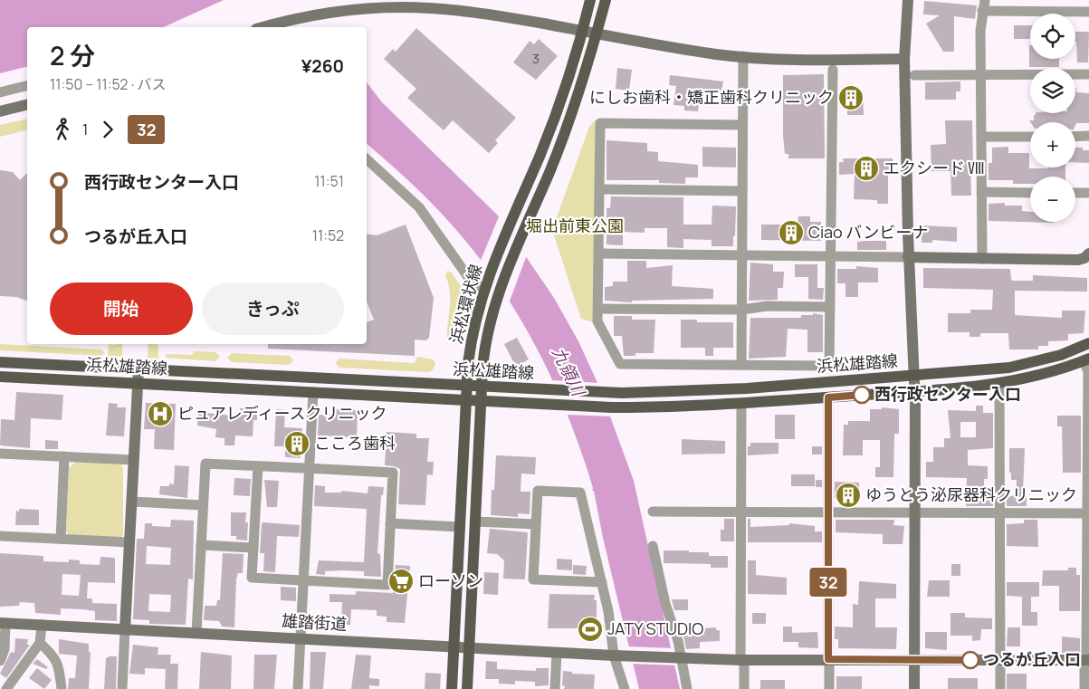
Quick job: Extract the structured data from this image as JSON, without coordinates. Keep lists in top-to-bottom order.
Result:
{
  "streets": {
    "main road": ["浜松環状線", "浜松雄踏線"],
    "street": ["雄踏街道"]
  },
  "crossings": [
    ["浜松環状線", "浜松雄踏線"],
    ["浜松環状線", "雄踏街道"]
  ],
  "water": ["九領川"],
  "parks": ["堀出前東公園"],
  "places": {
    "building": [
      "にしお歯科・矯正歯科クリニック",
      "エクシード Ⅷ",
      "Ciao バンビーナ",
      "こころ歯科",
      "ゆうとう泌尿器科クリニック"
    ],
    "other": ["西行政センター入口", "つるが丘入口"],
    "hospital": ["ピュアレディースクリニック"],
    "supermarket": ["ローソン"],
    "sports": ["JATY STUDIO"]
  },
  "lines": ["bus line 32"],
  "house_numbers": ["3"],
  "page": {
    "on_map": "32",
    "map_buttons": ["+", "−"],
    "heading": ["2 分", "11:50 – 11:52 · バス", "¥260"],
    "legs": ["1", "32"],
    "list": [
      {
        "name": "西行政センター入口",
        "value": "11:51"
      },
      {
        "name": "つるが丘入口",
        "value": "11:52"
      }
    ],
    "buttons": ["開始", "きっぷ"]
  }
}
